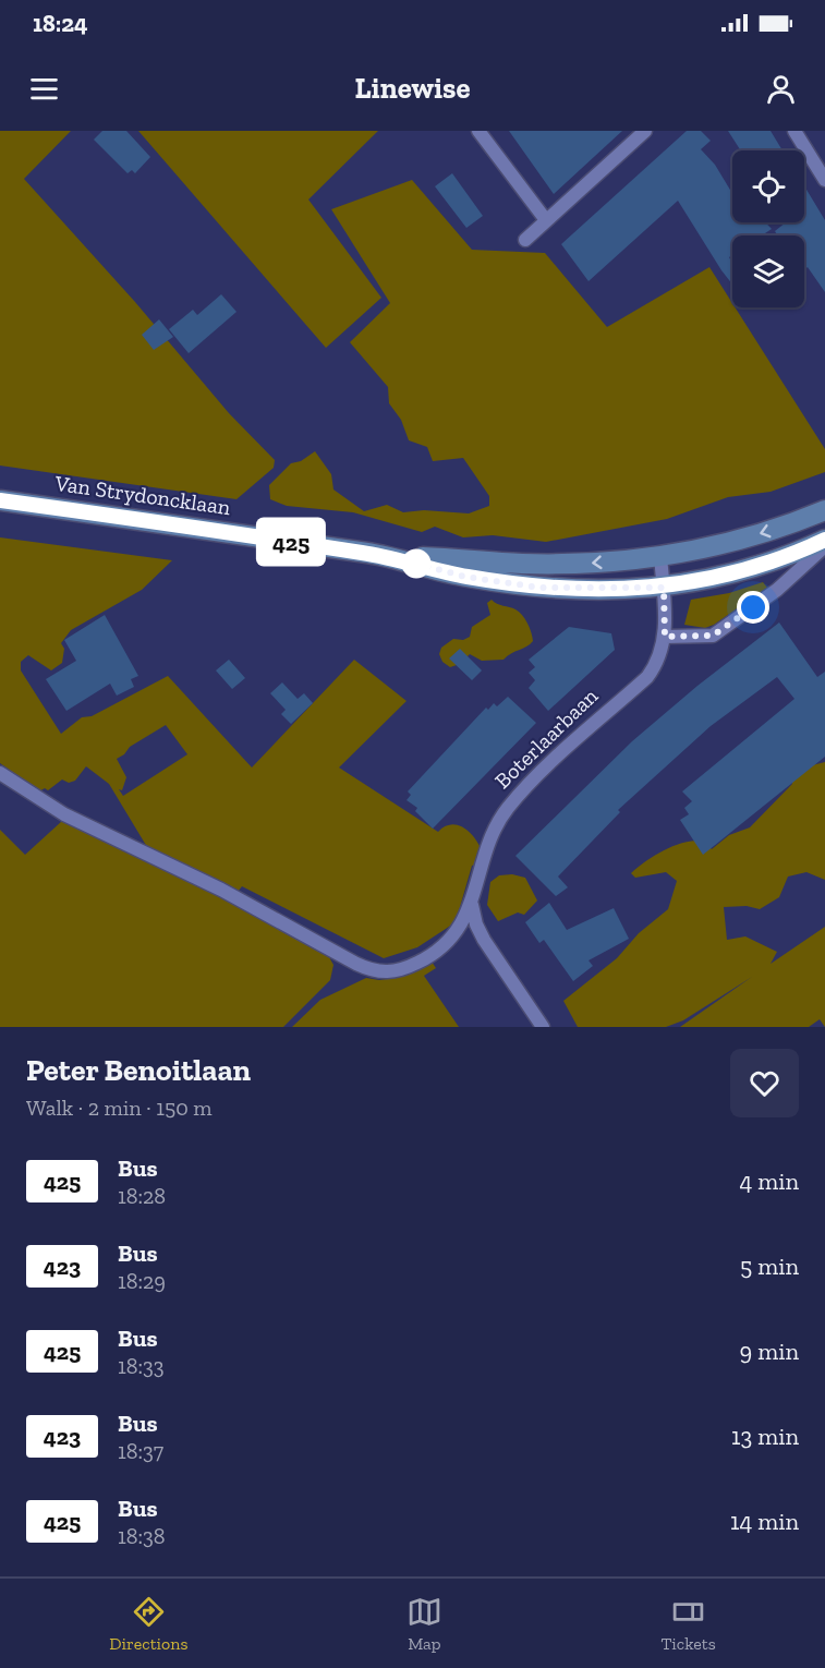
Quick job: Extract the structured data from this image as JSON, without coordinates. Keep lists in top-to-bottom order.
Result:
{
  "streets": {
    "main road": ["Van Strydoncklaan"],
    "street": ["Boterlaarbaan"]
  },
  "crossings": [
    ["Van Strydoncklaan", "Boterlaarbaan"]
  ],
  "lines": ["bus line 425"],
  "page": {
    "status": "18:24",
    "header": "Linewise",
    "on_map": "425",
    "heading": ["Peter Benoitlaan", "Walk · 2 min · 150 m"],
    "list": [
      {
        "mark": "425",
        "name": "Bus",
        "note": "18:28",
        "value": "4 min"
      },
      {
        "mark": "423",
        "name": "Bus",
        "note": "18:29",
        "value": "5 min"
      },
      {
        "mark": "425",
        "name": "Bus",
        "note": "18:33",
        "value": "9 min"
      },
      {
        "mark": "423",
        "name": "Bus",
        "note": "18:37",
        "value": "13 min"
      },
      {
        "mark": "425",
        "name": "Bus",
        "note": "18:38",
        "value": "14 min"
      }
    ],
    "tabs": ["Directions", "Map", "Tickets"]
  }
}
